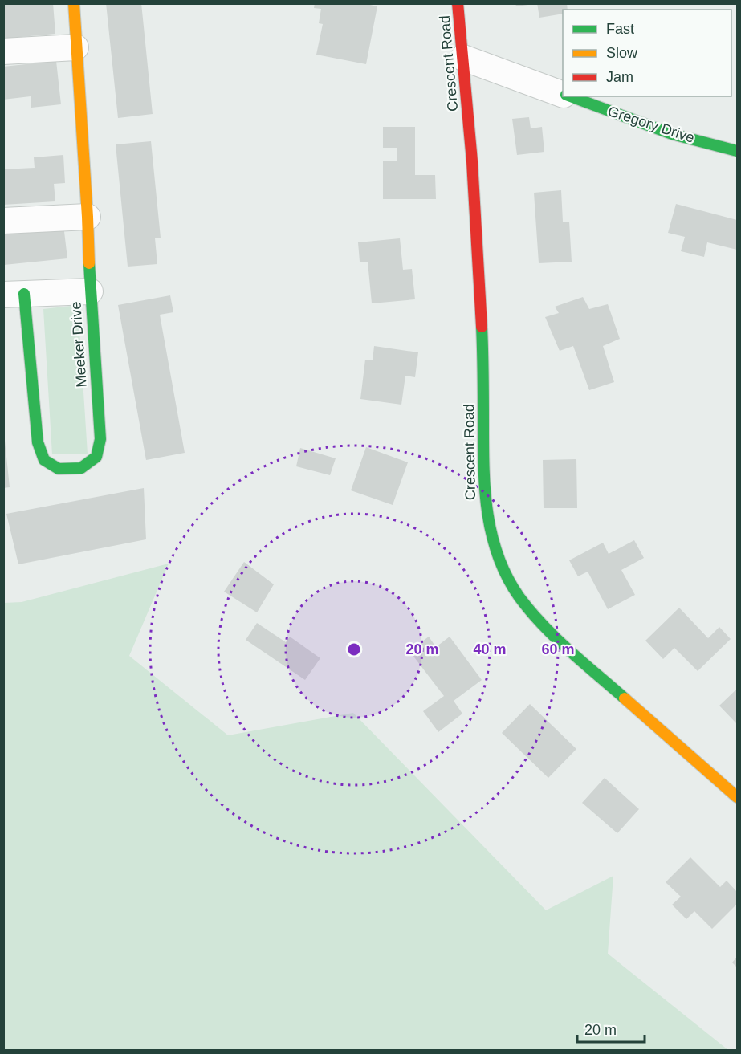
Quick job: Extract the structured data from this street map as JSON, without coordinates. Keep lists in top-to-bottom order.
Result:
{
  "streets": {
    "street": ["Crescent Road", "Gregory Drive", "Meeker Drive"]
  },
  "crossings": [
    ["Crescent Road", "Gregory Drive"]
  ],
  "legend": ["Fast", "Slow", "Jam"],
  "scale_bar": "20 m",
  "rings": ["20 m", "40 m", "60 m"]
}
